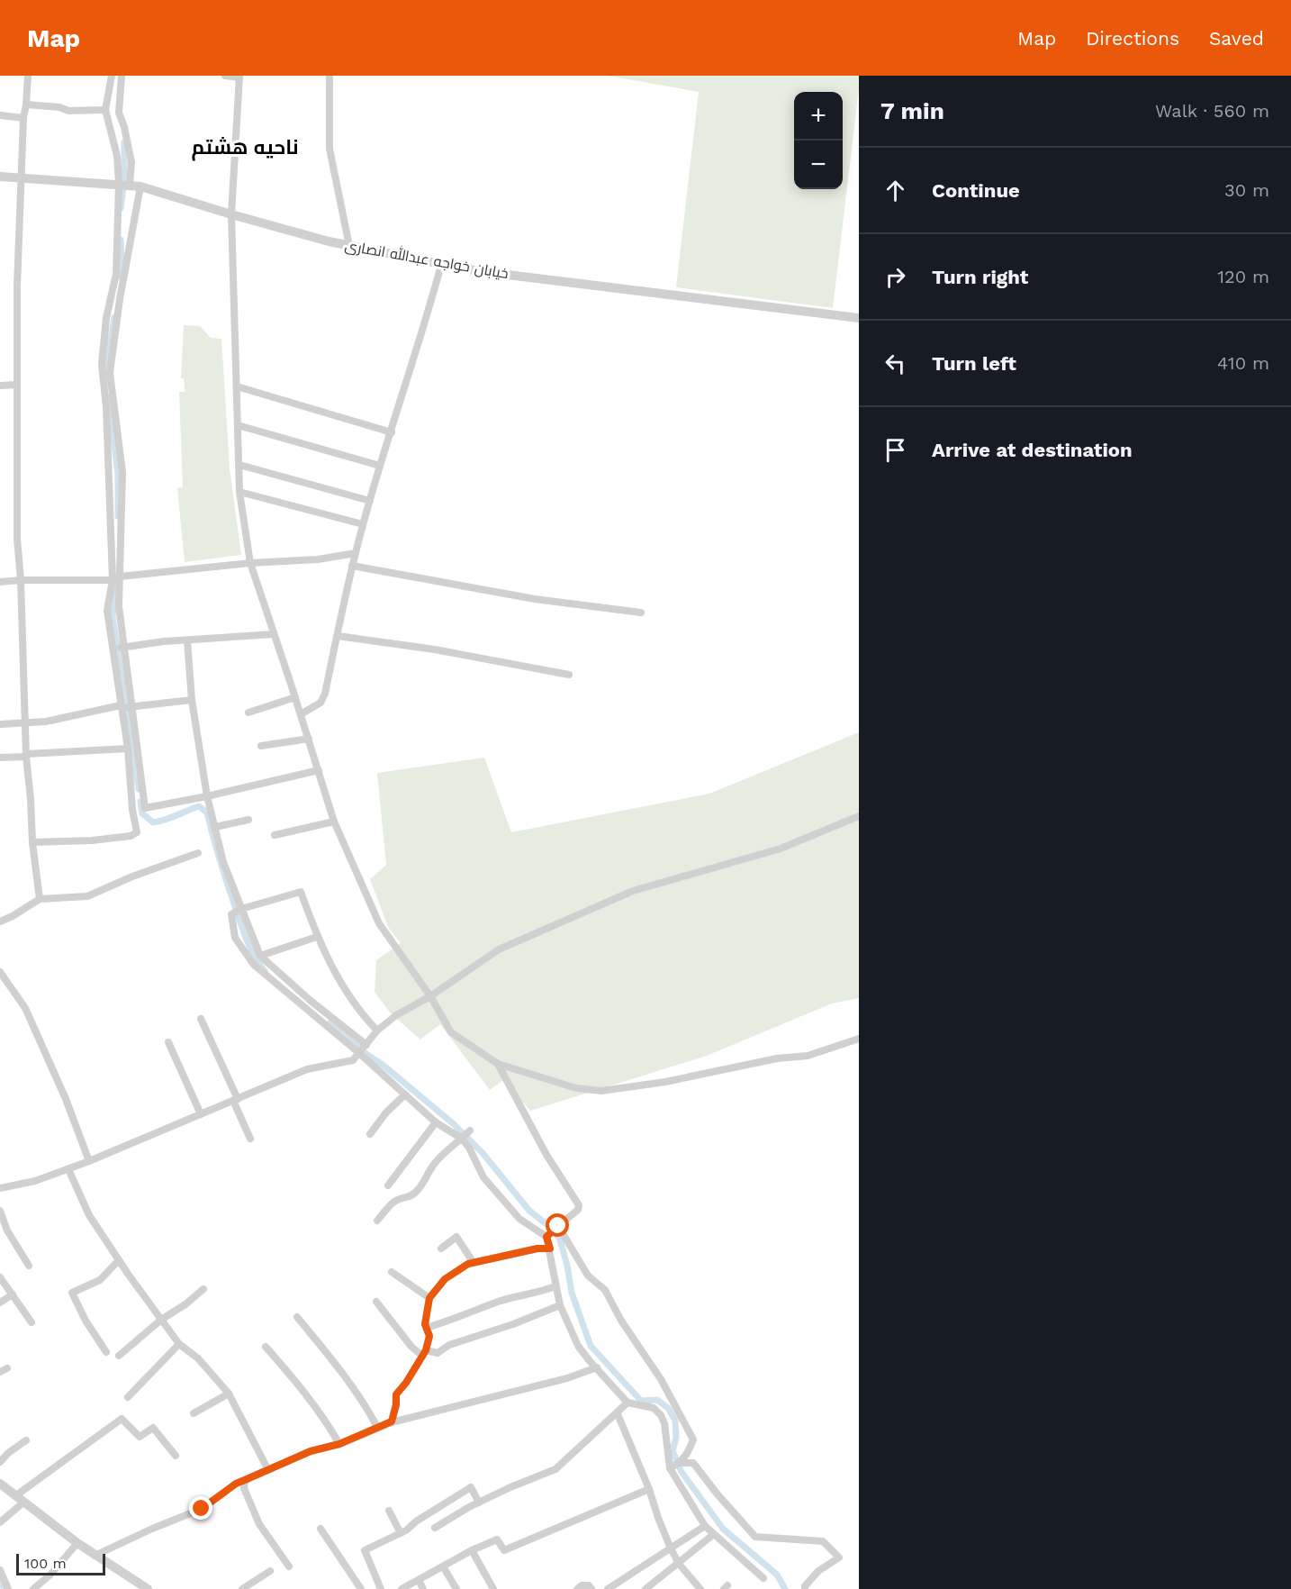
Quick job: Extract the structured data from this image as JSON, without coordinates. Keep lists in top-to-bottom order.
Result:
{
  "streets": {
    "street": ["خیابان خواجه عبدالله انصاری"]
  },
  "districts": ["ناحیه هشتم"],
  "scale_bar": "100 m",
  "page": {
    "header": "Map",
    "nav": ["Map", "Directions", "Saved"],
    "heading": ["7 min", "Walk · 560 m"],
    "map_buttons": ["+", "−"],
    "list": [
      ["Continue", "30 m"],
      ["Turn right", "120 m"],
      ["Turn left", "410 m"],
      "Arrive at destination"
    ],
    "scale": "100 m"
  }
}
